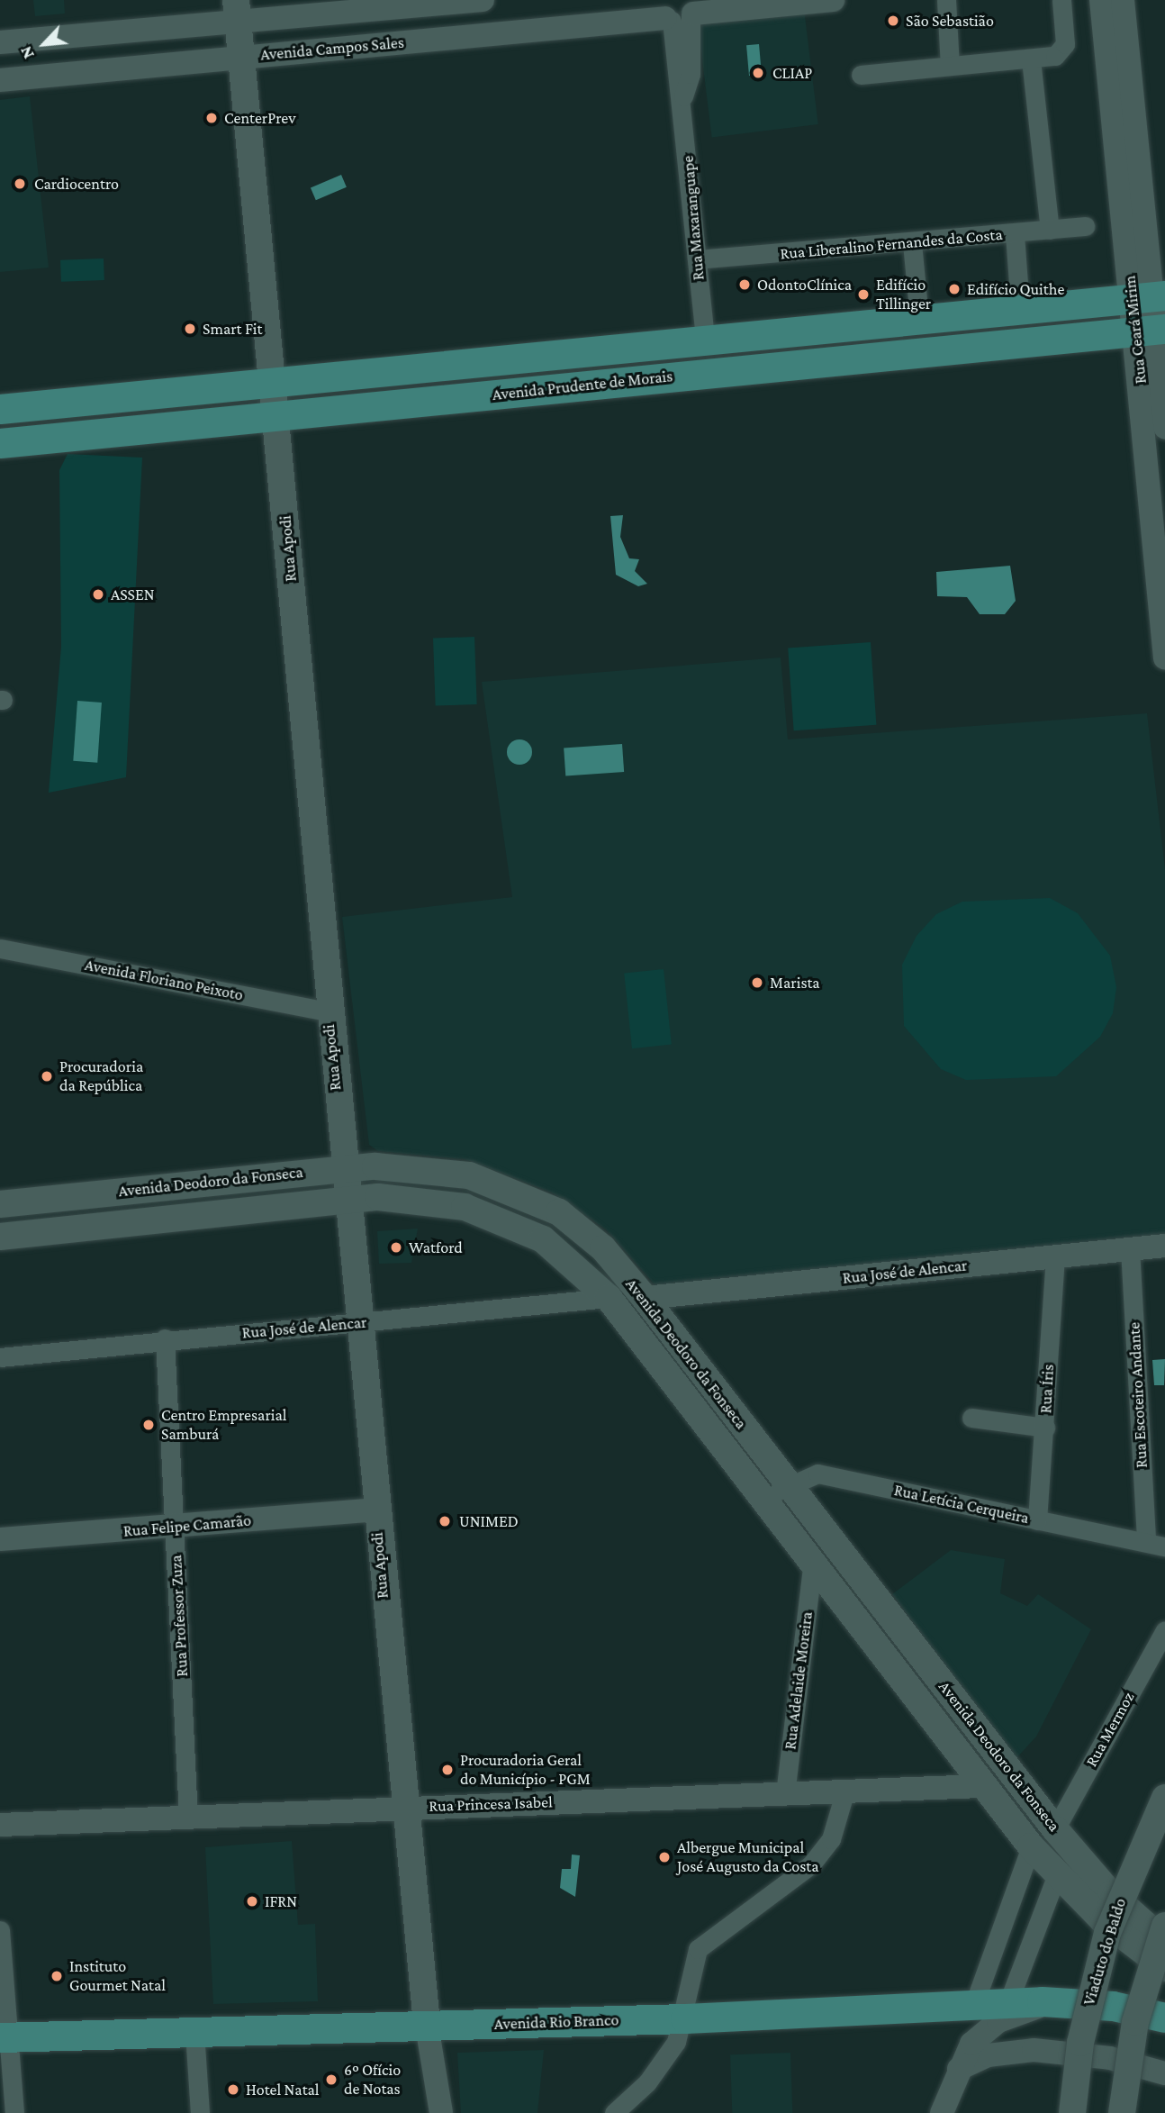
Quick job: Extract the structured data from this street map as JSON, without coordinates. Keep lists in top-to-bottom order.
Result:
{
  "streets": {
    "main road": [
      "Avenida Prudente de Morais",
      "Rua Apodi",
      "Avenida Deodoro da Fonseca",
      "Viaduto do Baldo",
      "Avenida Rio Branco"
    ],
    "street": [
      "Avenida Campos Sales",
      "Rua Maxaranguape",
      "Rua Liberalino Fernandes da Costa",
      "Rua Ceará Mirim",
      "Avenida Floriano Peixoto",
      "Rua José de Alencar",
      "Rua Íris",
      "Rua Escoteiro Andante",
      "Rua Letícia Cerqueira",
      "Rua Felipe Camarão",
      "Rua Professor Zuza",
      "Rua Adelaide Moreira",
      "Rua Mermoz",
      "Rua Princesa Isabel"
    ]
  },
  "crossings": [
    ["Avenida Campos Sales", "Rua Maxaranguape"],
    ["Avenida Campos Sales", "Rua Apodi"],
    ["Rua Maxaranguape", "Rua Liberalino Fernandes da Costa"],
    ["Rua Maxaranguape", "Avenida Prudente de Morais"],
    ["Rua Ceará Mirim", "Avenida Prudente de Morais"],
    ["Avenida Prudente de Morais", "Rua Apodi"],
    ["Rua Apodi", "Avenida Floriano Peixoto"],
    ["Rua Apodi", "Avenida Deodoro da Fonseca"],
    ["Rua Apodi", "Rua José de Alencar"],
    ["Rua Apodi", "Rua Felipe Camarão"],
    ["Rua Apodi", "Rua Princesa Isabel"],
    ["Rua Apodi", "Avenida Rio Branco"],
    ["Avenida Deodoro da Fonseca", "Rua José de Alencar"],
    ["Avenida Deodoro da Fonseca", "Rua Letícia Cerqueira"],
    ["Avenida Deodoro da Fonseca", "Rua Adelaide Moreira"],
    ["Avenida Deodoro da Fonseca", "Rua Mermoz"],
    ["Avenida Deodoro da Fonseca", "Rua Princesa Isabel"],
    ["Rua José de Alencar", "Rua Íris"],
    ["Rua José de Alencar", "Rua Escoteiro Andante"],
    ["Rua José de Alencar", "Rua Professor Zuza"],
    ["Rua Íris", "Rua Letícia Cerqueira"],
    ["Rua Escoteiro Andante", "Rua Letícia Cerqueira"],
    ["Rua Felipe Camarão", "Rua Professor Zuza"],
    ["Rua Professor Zuza", "Rua Princesa Isabel"],
    ["Rua Adelaide Moreira", "Rua Princesa Isabel"]
  ],
  "places": [
    "São Sebastião",
    "CLIAP",
    "CenterPrev",
    "Cardiocentro",
    "OdontoClínica",
    "Edifício Quithe",
    "Edifício Tillinger",
    "Smart Fit",
    "ASSEN",
    "Marista",
    "Procuradoria da República",
    "Watford",
    "Centro Empresarial Samburá",
    "UNIMED",
    "Procuradoria Geral do Município - PGM",
    "Albergue Municipal José Augusto da Costa",
    "IFRN",
    "Instituto Gourmet Natal",
    "6º Ofício de Notas",
    "Hotel Natal"
  ],
  "north": "bottom left"
}
